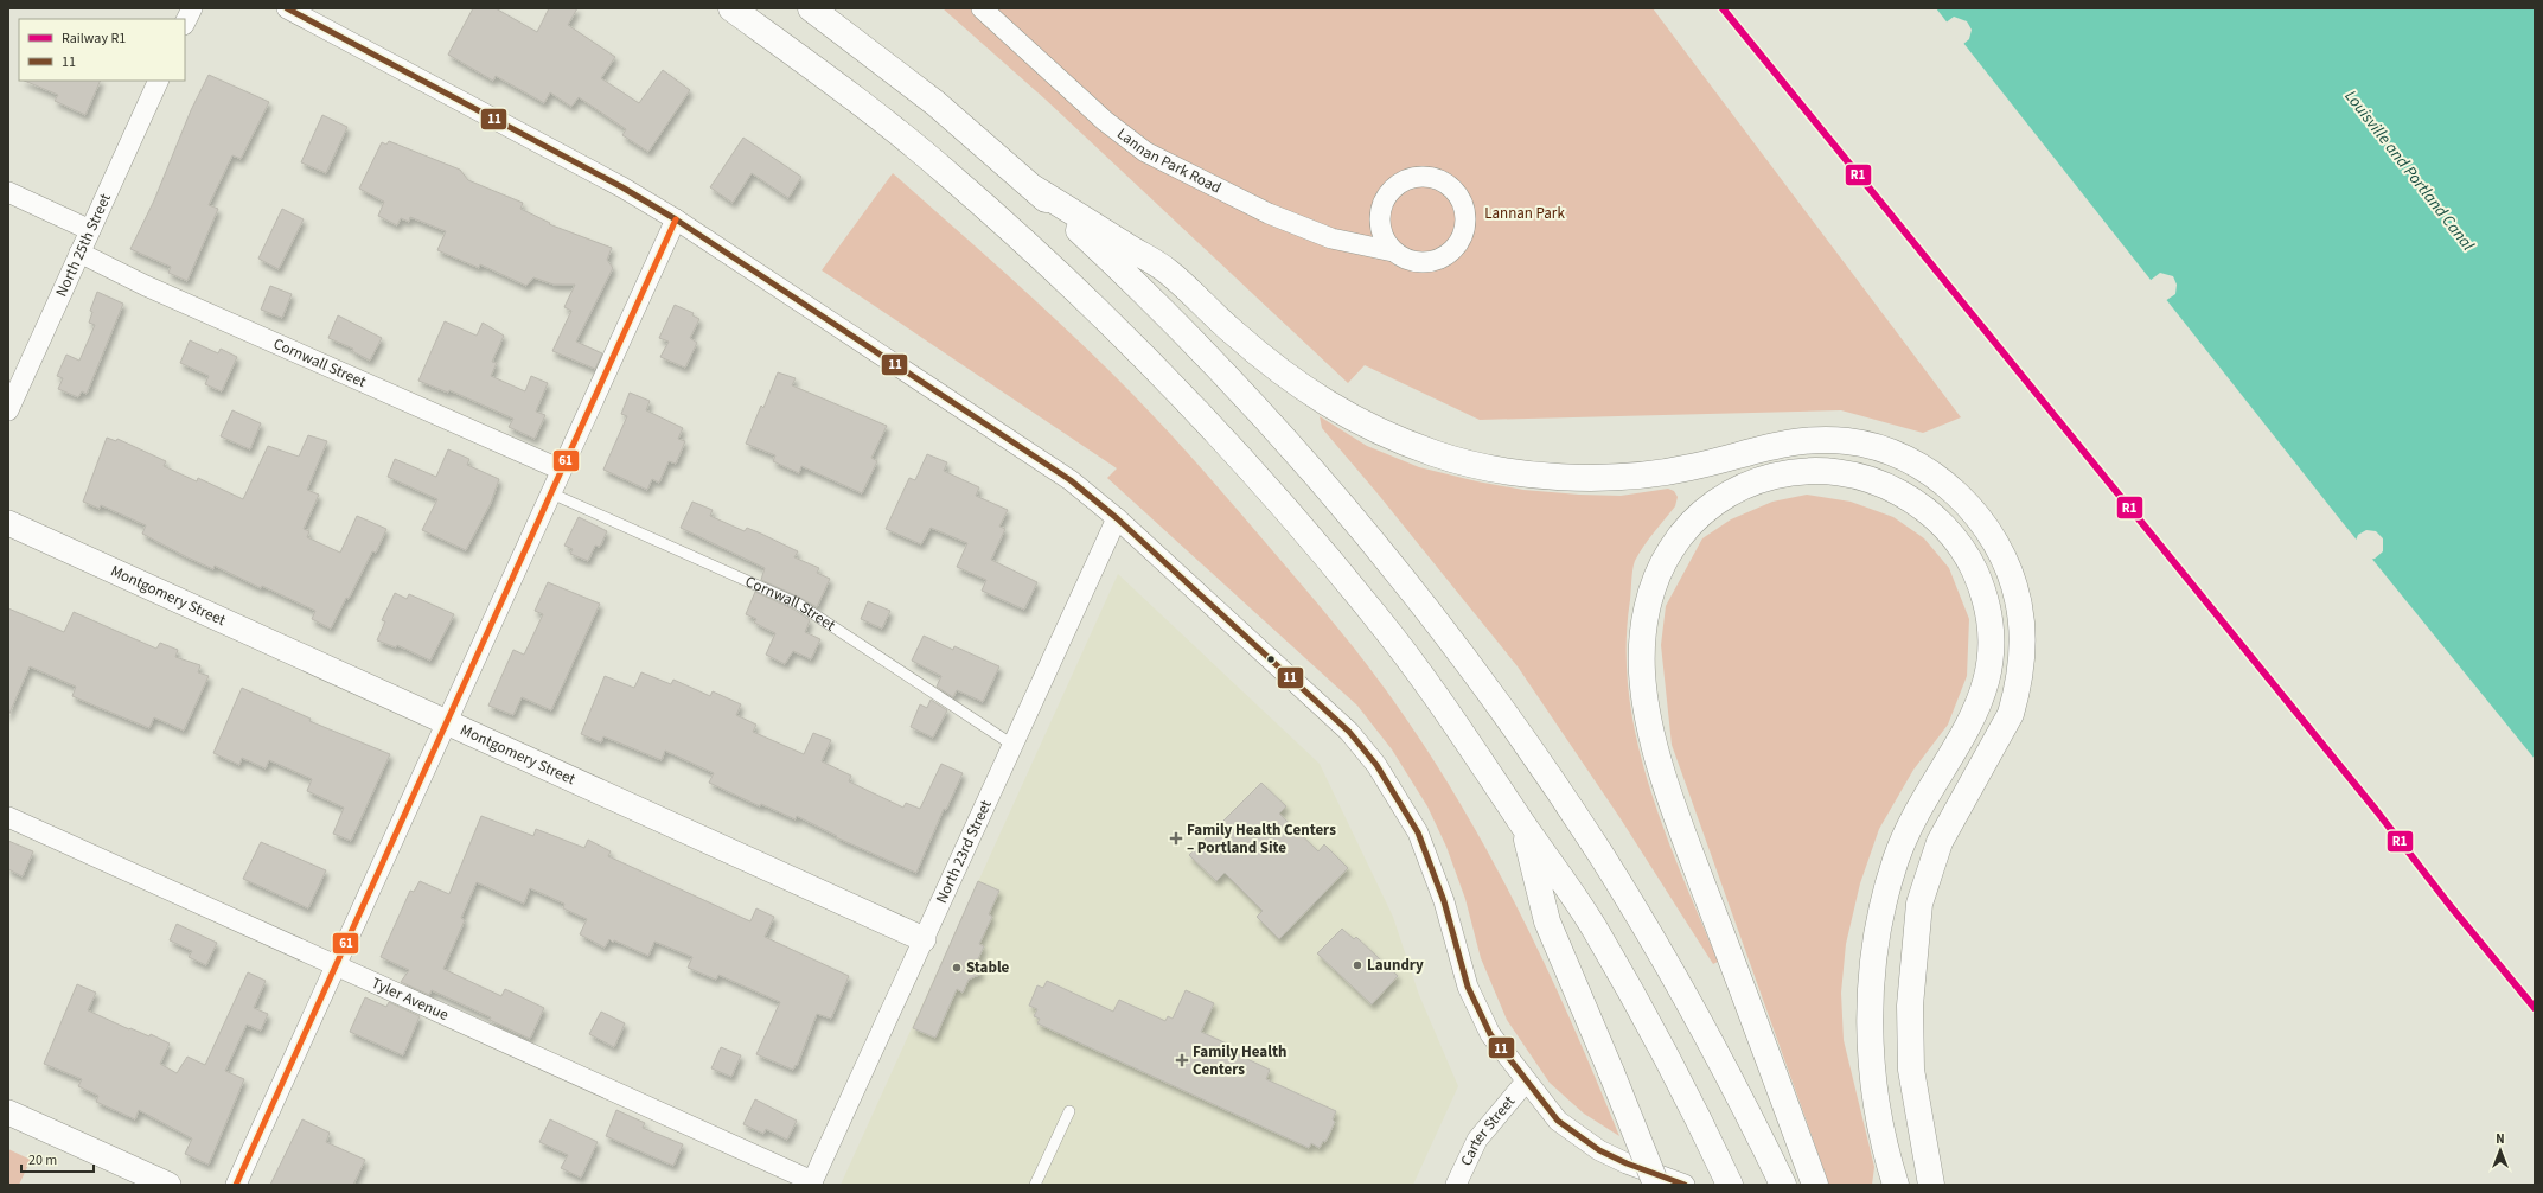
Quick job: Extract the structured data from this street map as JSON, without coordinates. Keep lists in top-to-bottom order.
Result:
{
  "streets": {
    "street": [
      "Lannan Park Road",
      "North 25th Street",
      "Cornwall Street",
      "Montgomery Street",
      "North 23rd Street",
      "Tyler Avenue",
      "Carter Street"
    ]
  },
  "crossings": [
    ["North 25th Street", "Cornwall Street"],
    ["Cornwall Street", "North 23rd Street"],
    ["Montgomery Street", "North 23rd Street"],
    ["North 23rd Street", "Tyler Avenue"]
  ],
  "water": ["Louisville and Portland Canal"],
  "parks": ["Lannan Park"],
  "places": {
    "health": ["Family Health Centers – Portland Site", "Family Health Centers"],
    "other": ["Laundry", "Stable"]
  },
  "lines": ["rail line R1", "transit line 11", "transit line 61"],
  "legend": ["Railway R1", "11"],
  "scale_bar": "20 m",
  "north": "top"
}
